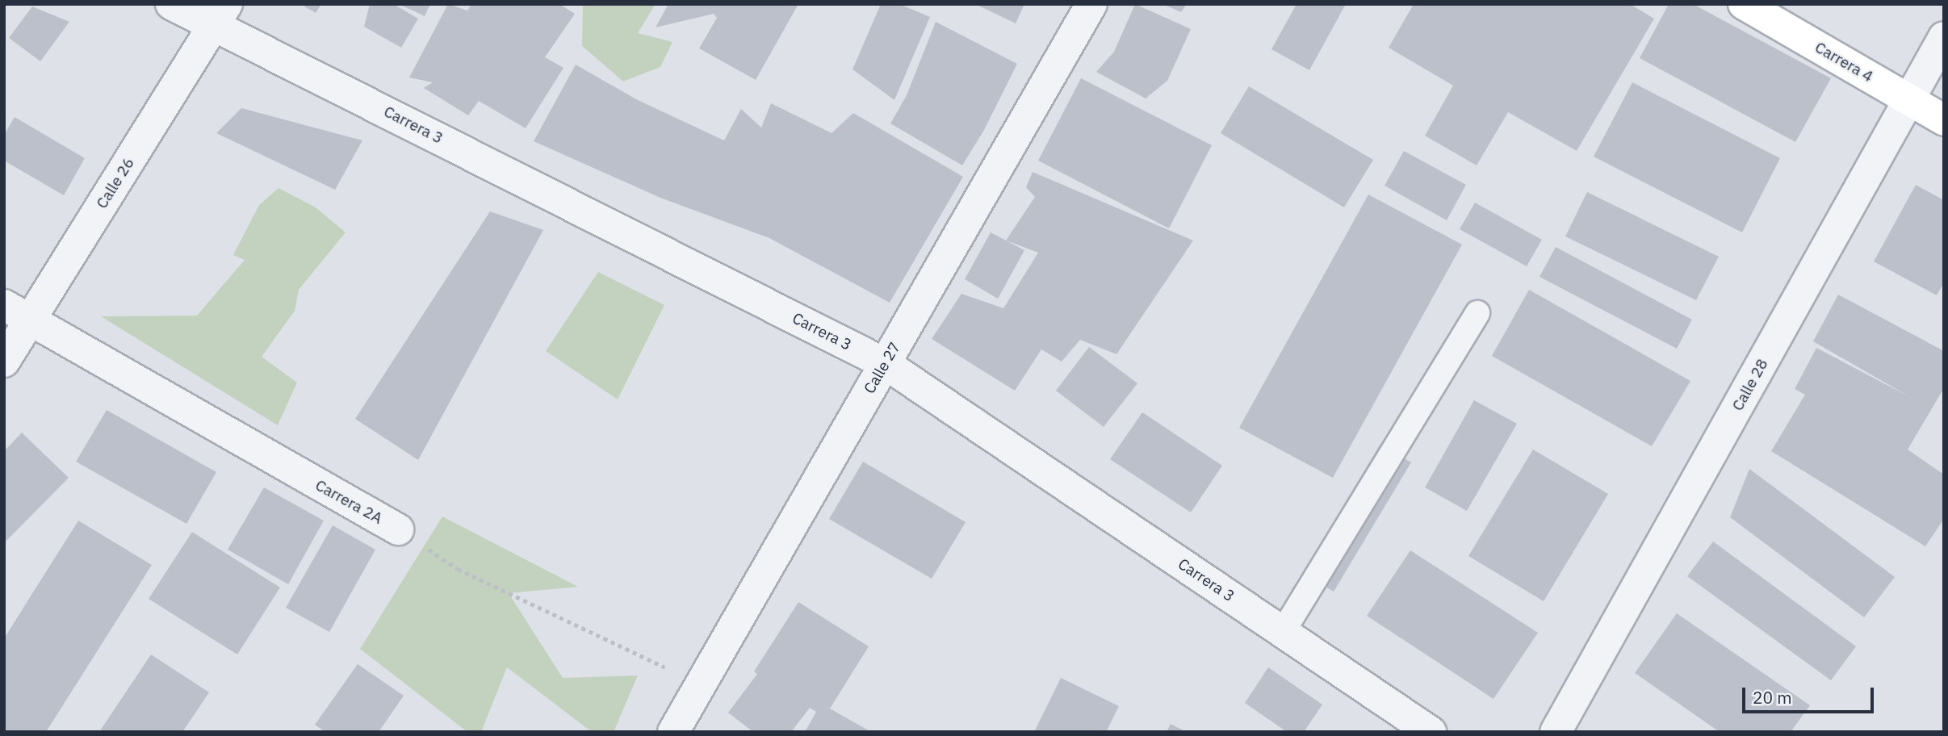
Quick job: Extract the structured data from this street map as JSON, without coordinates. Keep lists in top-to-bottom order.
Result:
{
  "streets": {
    "main road": ["Carrera 4"],
    "street": [
      "Carrera 3",
      "Calle 26",
      "Calle 27",
      "Calle 28",
      "Carrera 2A"
    ]
  },
  "crossings": [
    ["Carrera 4", "Calle 28"],
    ["Carrera 3", "Calle 26"],
    ["Carrera 3", "Calle 27"],
    ["Calle 26", "Carrera 2A"],
    ["Calle 27", "Carrera 2A"]
  ],
  "scale_bar": "20 m"
}
